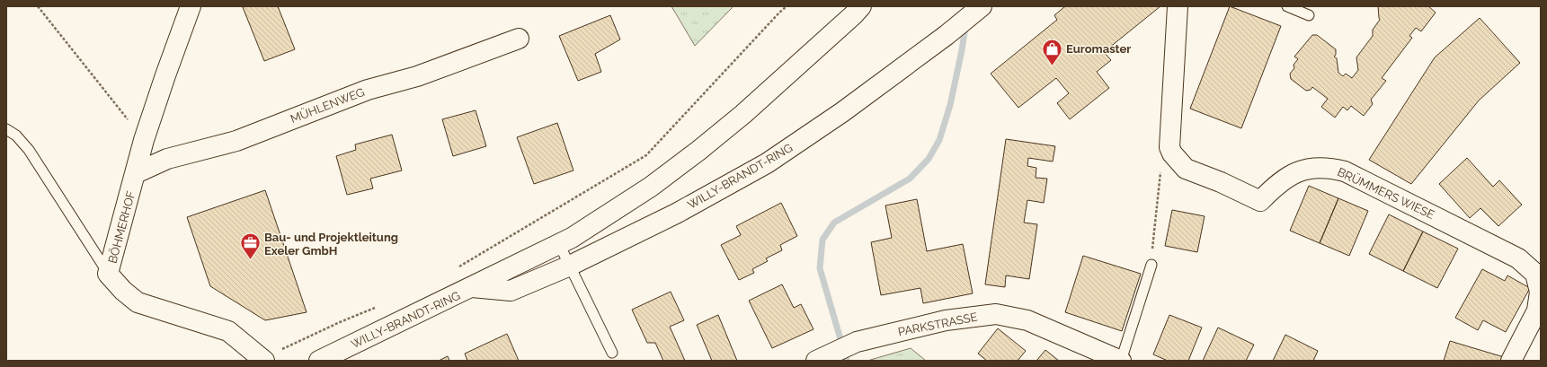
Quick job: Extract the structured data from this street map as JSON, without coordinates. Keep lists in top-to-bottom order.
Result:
{
  "streets": {
    "street": [
      "MÜHLENWEG",
      "WILLY-BRANDT-RING",
      "BRÜMMERS WIESE",
      "BÖHMERHOF",
      "PARKSTRASSE"
    ]
  },
  "crossings": [
    ["MÜHLENWEG", "BÖHMERHOF"]
  ],
  "places": {
    "shop": ["Euromaster"],
    "office": ["Bau- und Projektleitung Exeler GmbH"]
  }
}
